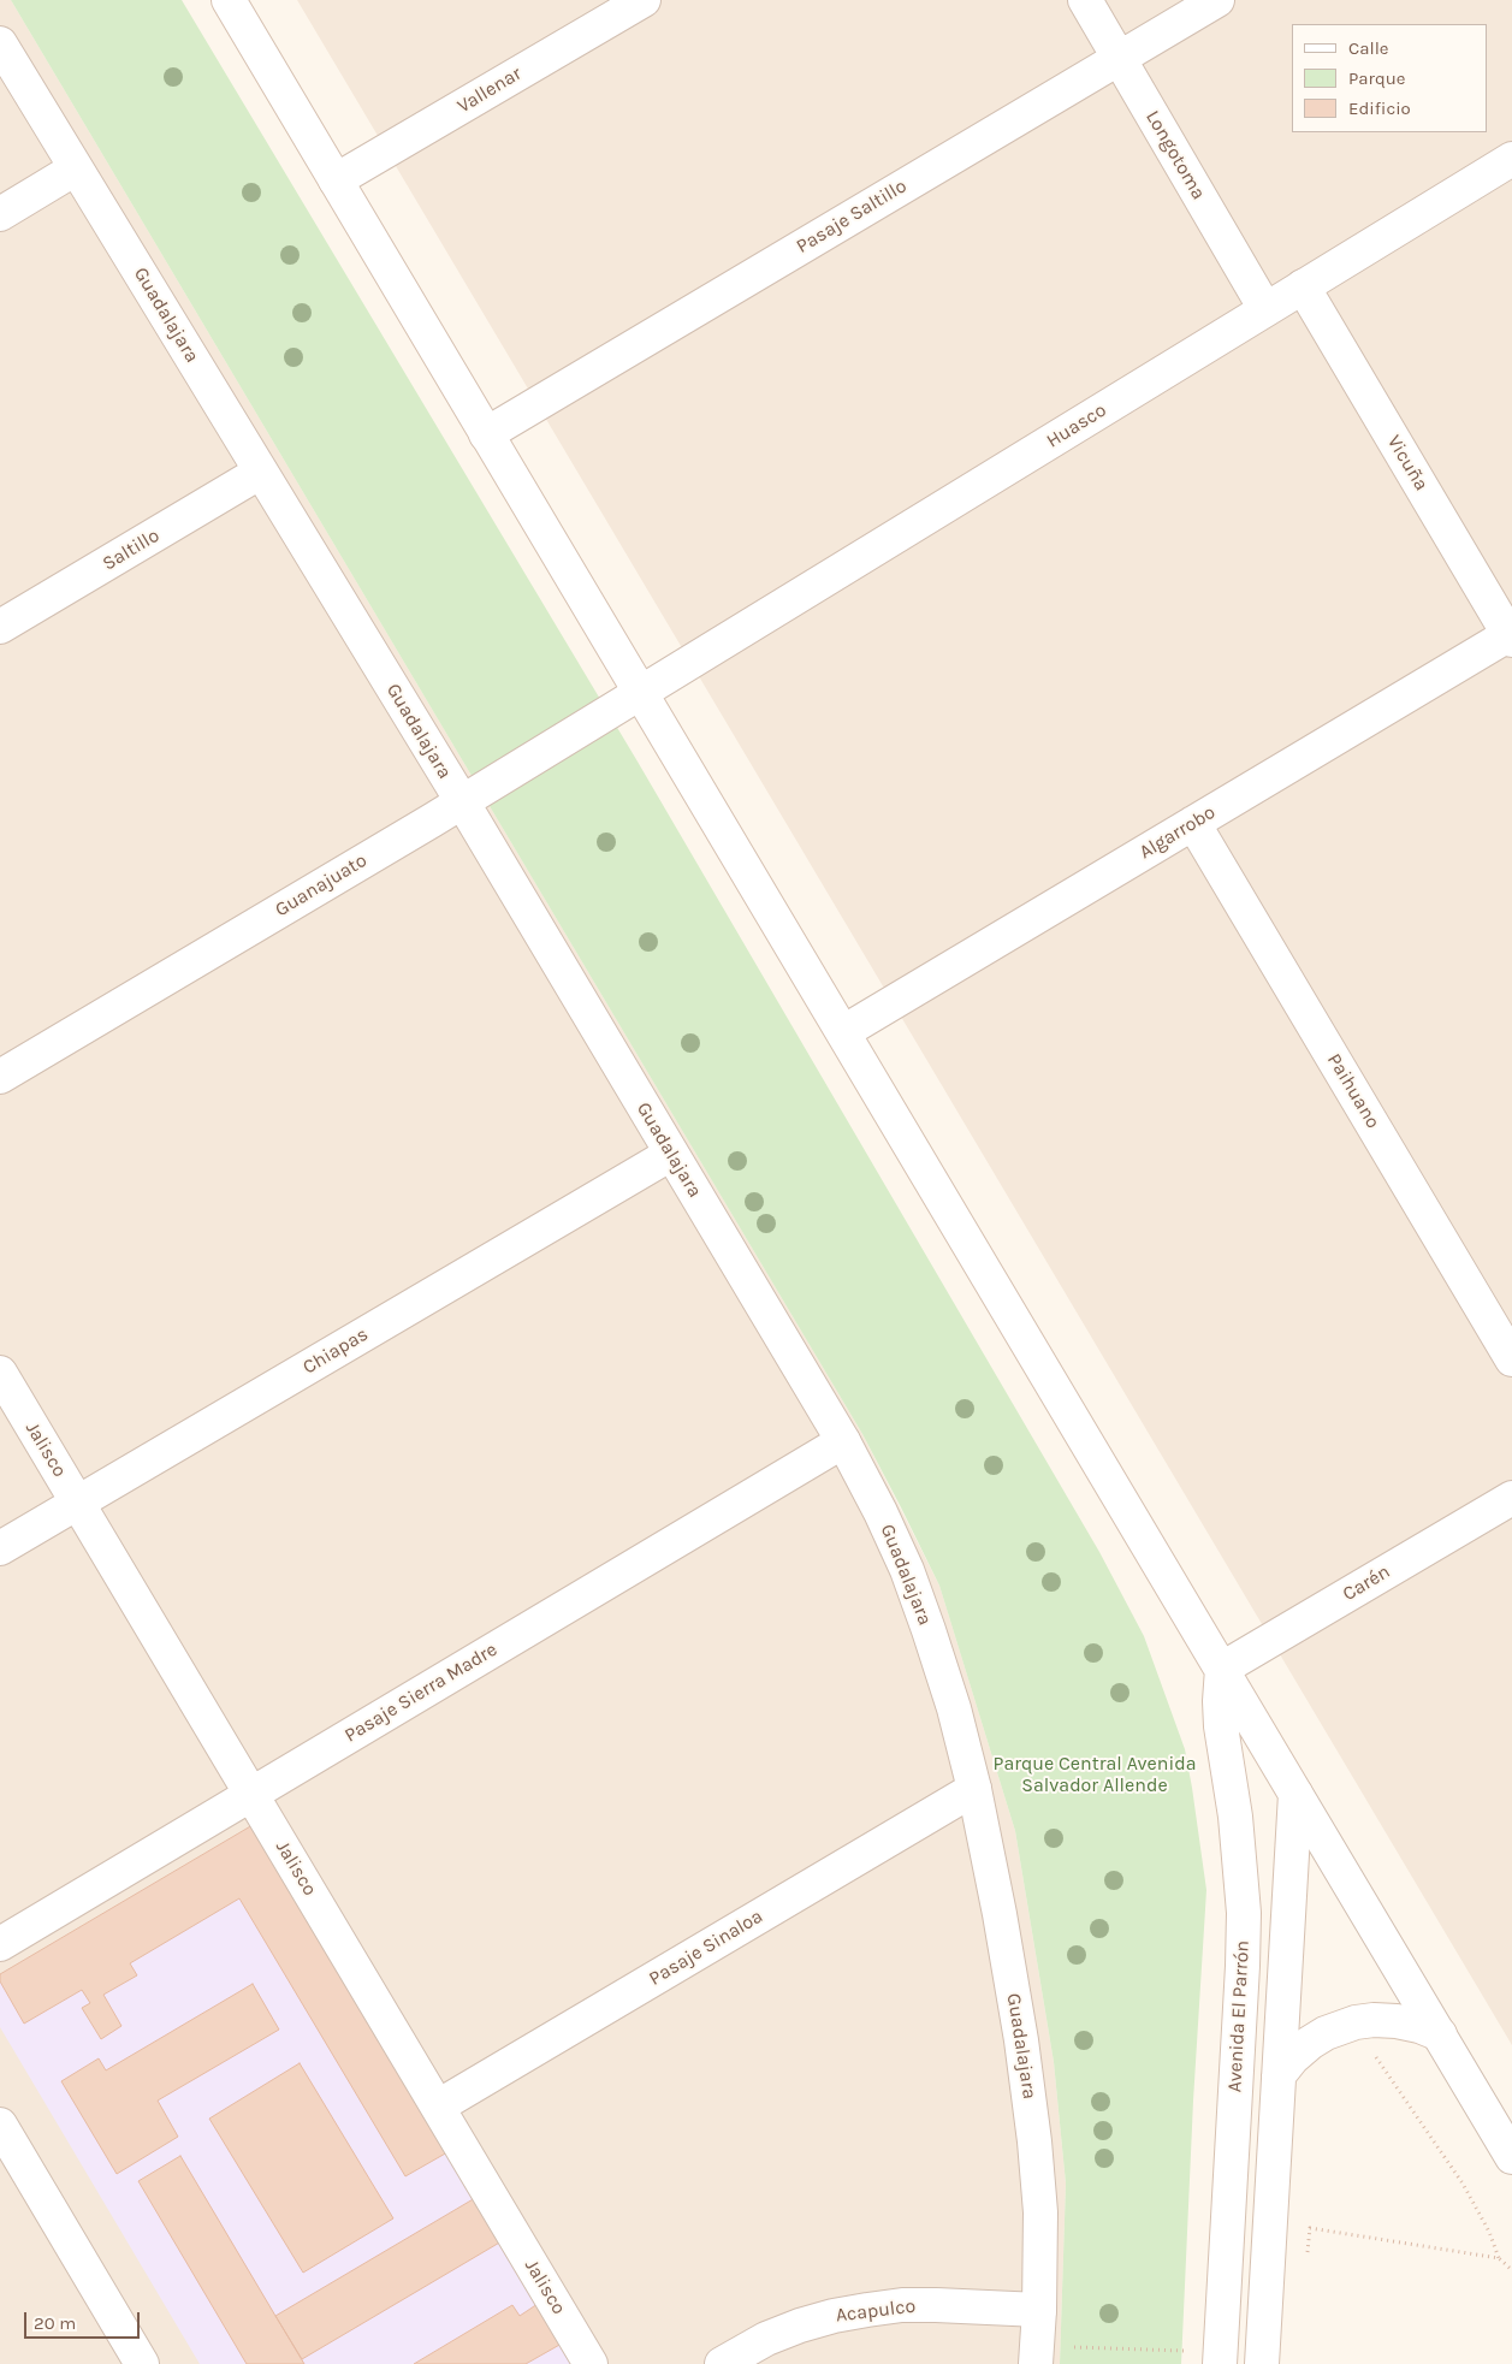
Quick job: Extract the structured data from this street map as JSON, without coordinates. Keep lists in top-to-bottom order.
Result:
{
  "streets": {
    "street": [
      "Vallenar",
      "Longotoma",
      "Pasaje Saltillo",
      "Guadalajara",
      "Huasco",
      "Vicuña",
      "Saltillo",
      "Algarrobo",
      "Guanajuato",
      "Paihuano",
      "Chiapas",
      "Jalisco",
      "Carén",
      "Pasaje Sierra Madre",
      "Pasaje Sinaloa",
      "Avenida El Parrón",
      "Acapulco"
    ]
  },
  "crossings": [
    ["Longotoma", "Pasaje Saltillo"],
    ["Longotoma", "Huasco"],
    ["Guadalajara", "Saltillo"],
    ["Guadalajara", "Guanajuato"],
    ["Guadalajara", "Chiapas"],
    ["Guadalajara", "Pasaje Sierra Madre"],
    ["Guadalajara", "Pasaje Sinaloa"],
    ["Guadalajara", "Acapulco"],
    ["Huasco", "Vicuña"],
    ["Huasco", "Guanajuato"],
    ["Vicuña", "Algarrobo"],
    ["Algarrobo", "Paihuano"],
    ["Chiapas", "Jalisco"],
    ["Jalisco", "Pasaje Sierra Madre"],
    ["Jalisco", "Pasaje Sinaloa"],
    ["Carén", "Avenida El Parrón"]
  ],
  "parks": ["Parque Central Avenida Salvador Allende"],
  "legend": ["Calle", "Parque", "Edificio"],
  "scale_bar": "20 m"
}
